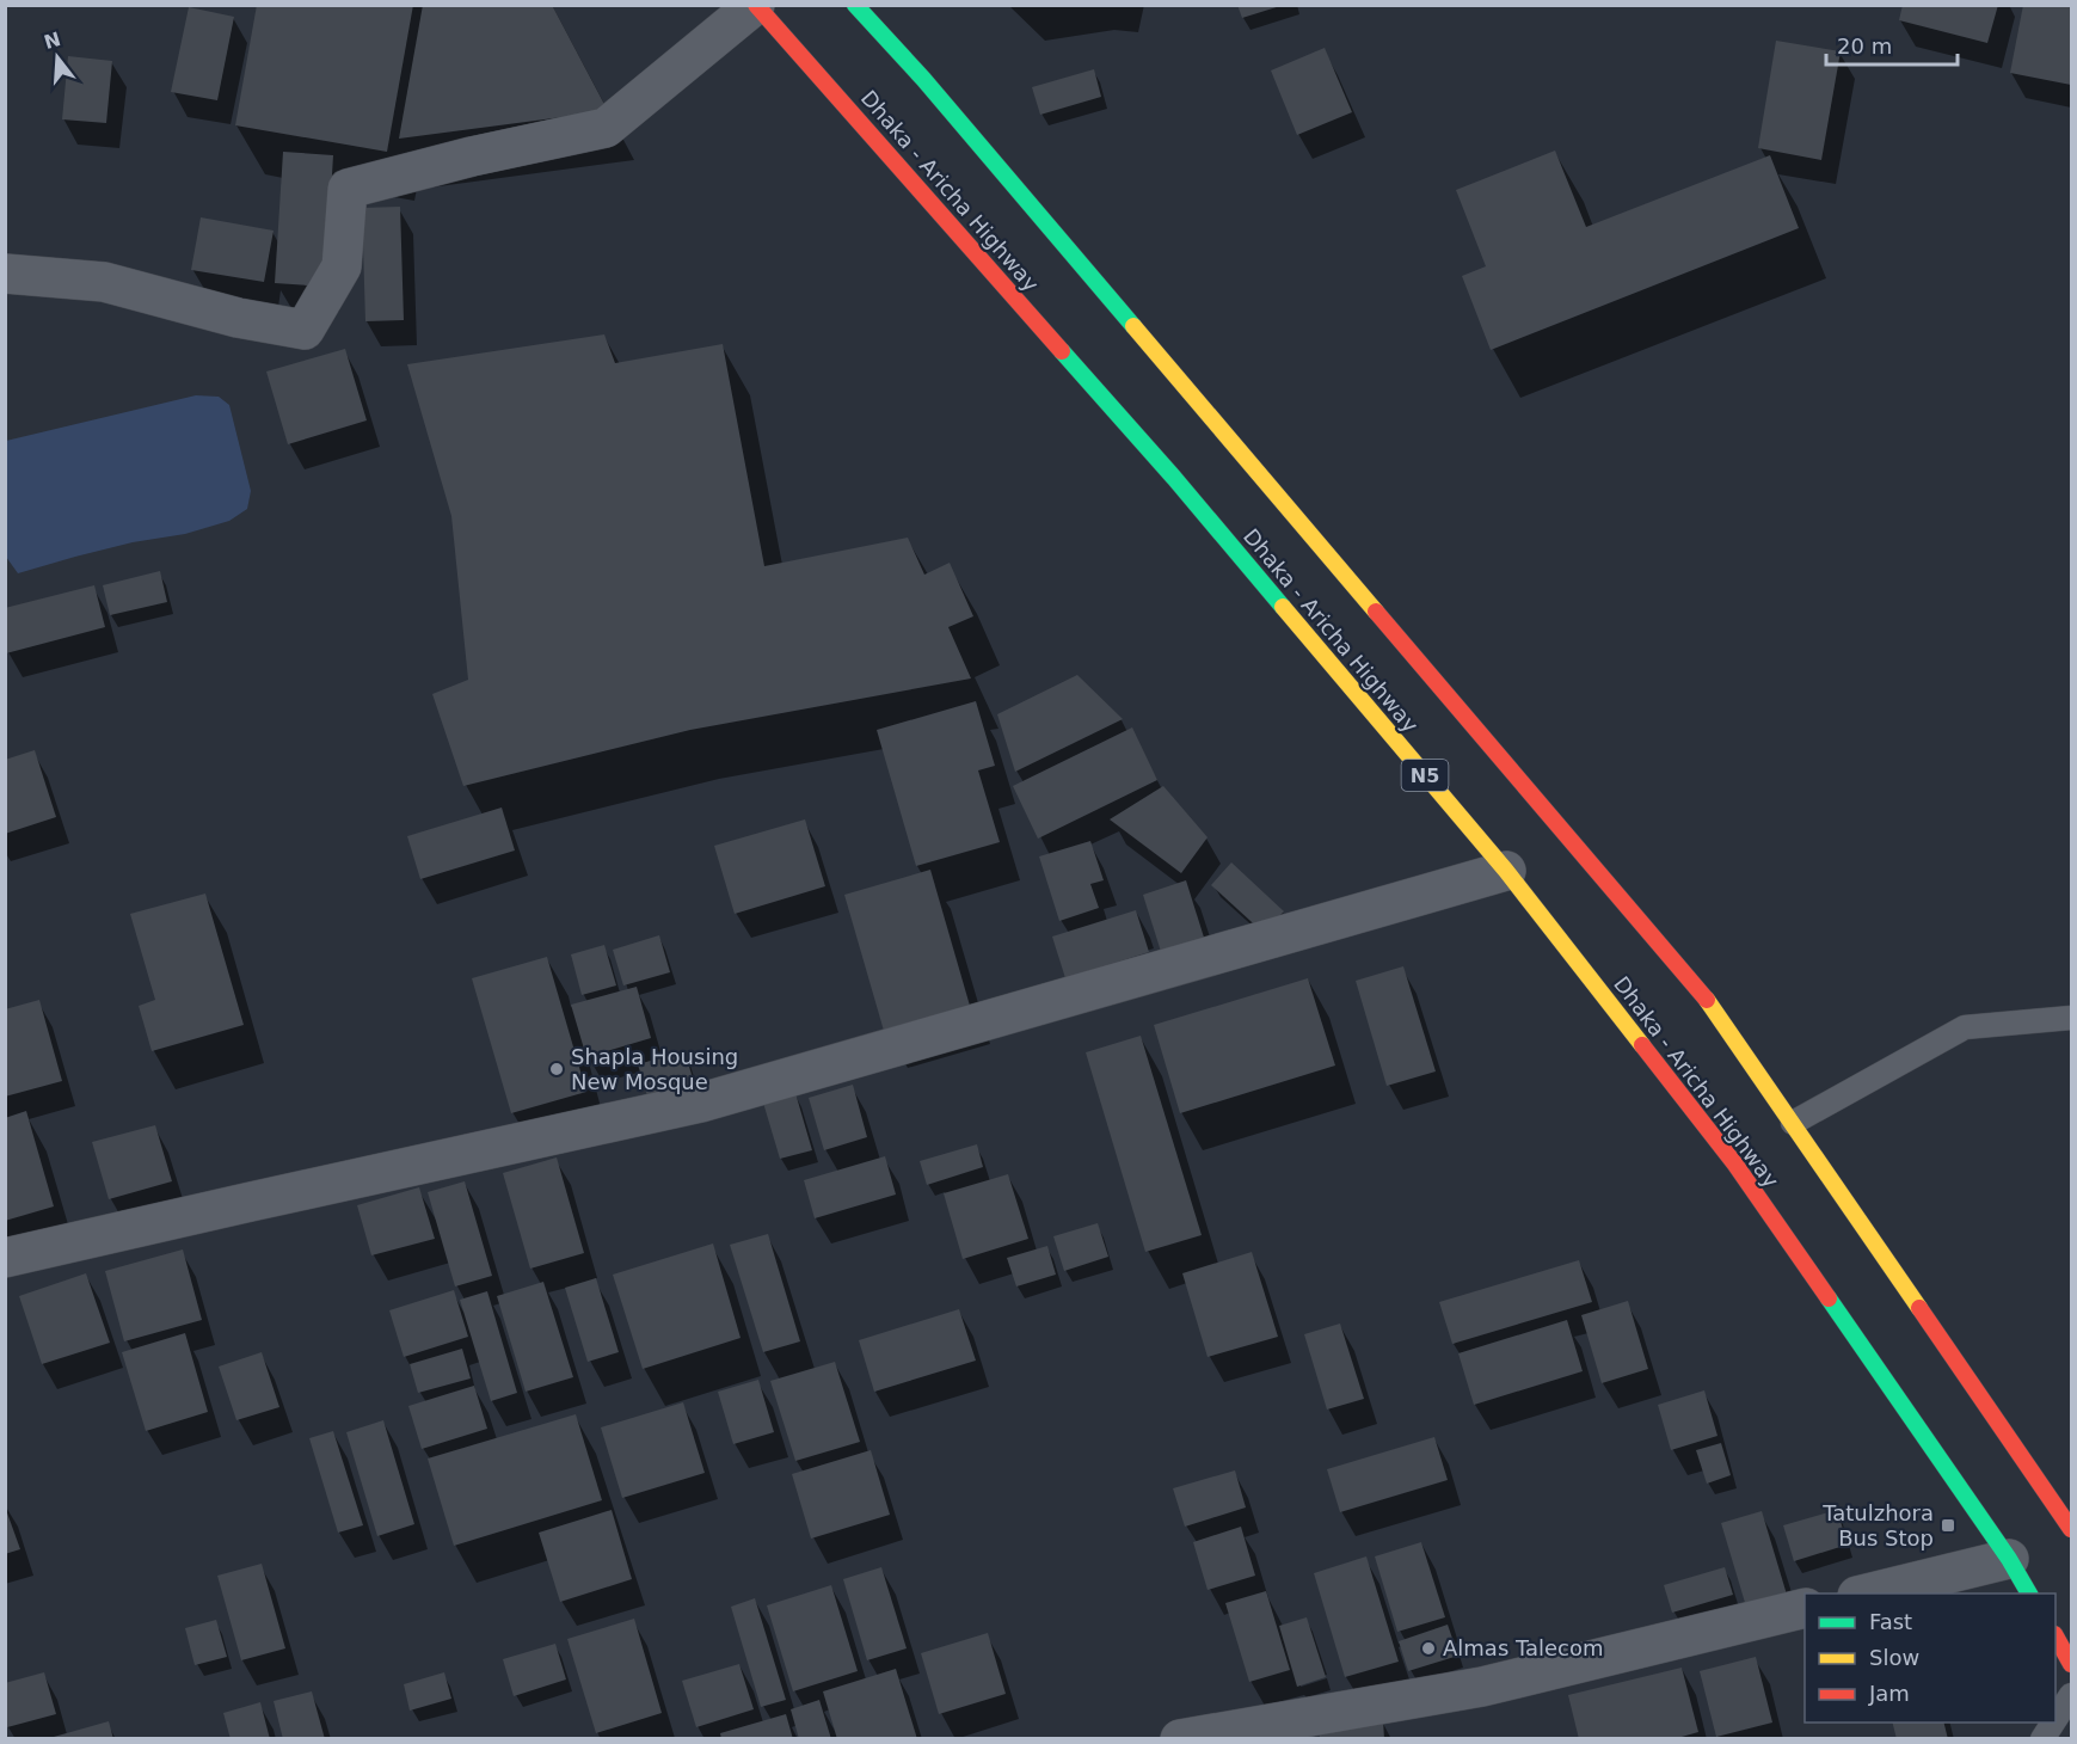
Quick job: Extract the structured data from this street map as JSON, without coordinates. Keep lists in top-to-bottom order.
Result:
{
  "streets": {
    "highway": ["Dhaka - Aricha Highway", "N5"]
  },
  "places": {
    "other": ["Shapla Housing New Mosque", "Almas Talecom"],
    "transit": ["Tatulzhora Bus Stop"]
  },
  "legend": ["Fast", "Slow", "Jam"],
  "scale_bar": "20 m",
  "north": "top"
}
